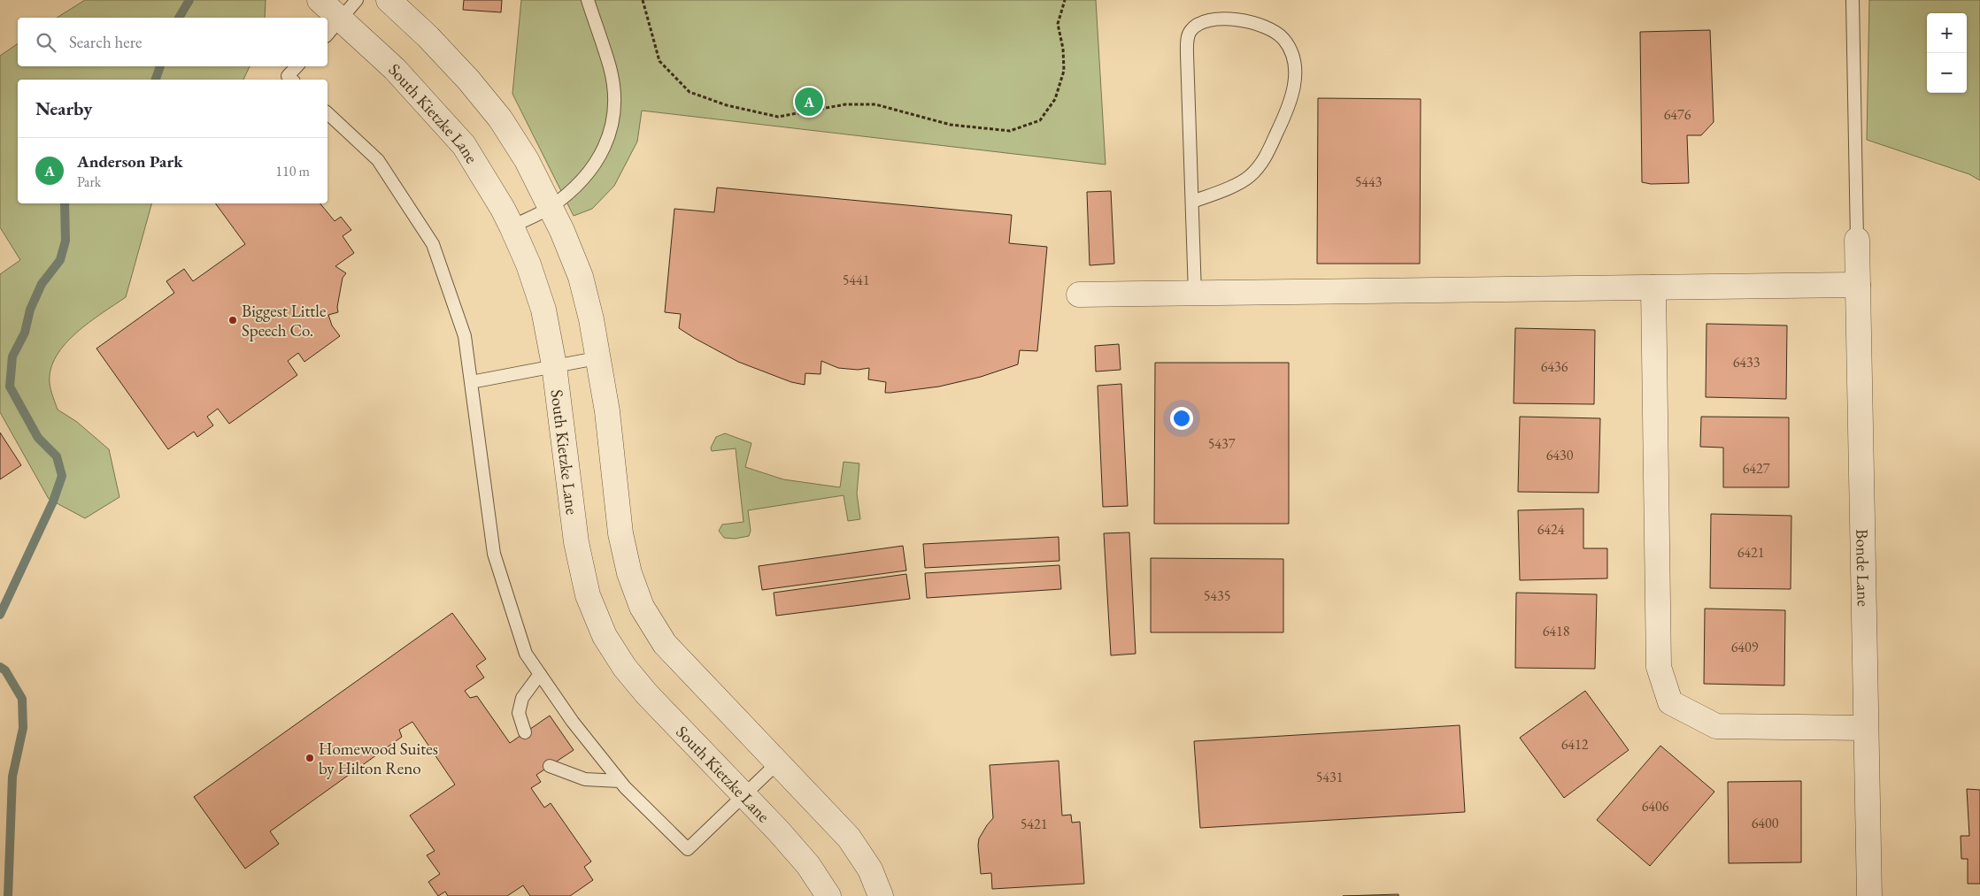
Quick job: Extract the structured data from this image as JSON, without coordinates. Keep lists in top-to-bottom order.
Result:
{
  "streets": {
    "street": ["South Kietzke Lane", "Bonde Lane"]
  },
  "places": ["Biggest Little Speech Co.", "Homewood Suites by Hilton Reno"],
  "house_numbers": [
    "6476",
    "5443",
    "5441",
    "6433",
    "6436",
    "5437",
    "6430",
    "6427",
    "6424",
    "6421",
    "5435",
    "6418",
    "6409",
    "6412",
    "5431",
    "6406",
    "6400",
    "5421"
  ],
  "page": {
    "map_buttons": ["+", "−"],
    "search": "Search here",
    "heading": "Nearby",
    "pins": "A",
    "list": [
      {
        "mark": "A",
        "name": "Anderson Park",
        "note": "Park",
        "value": "110 m"
      }
    ]
  }
}
